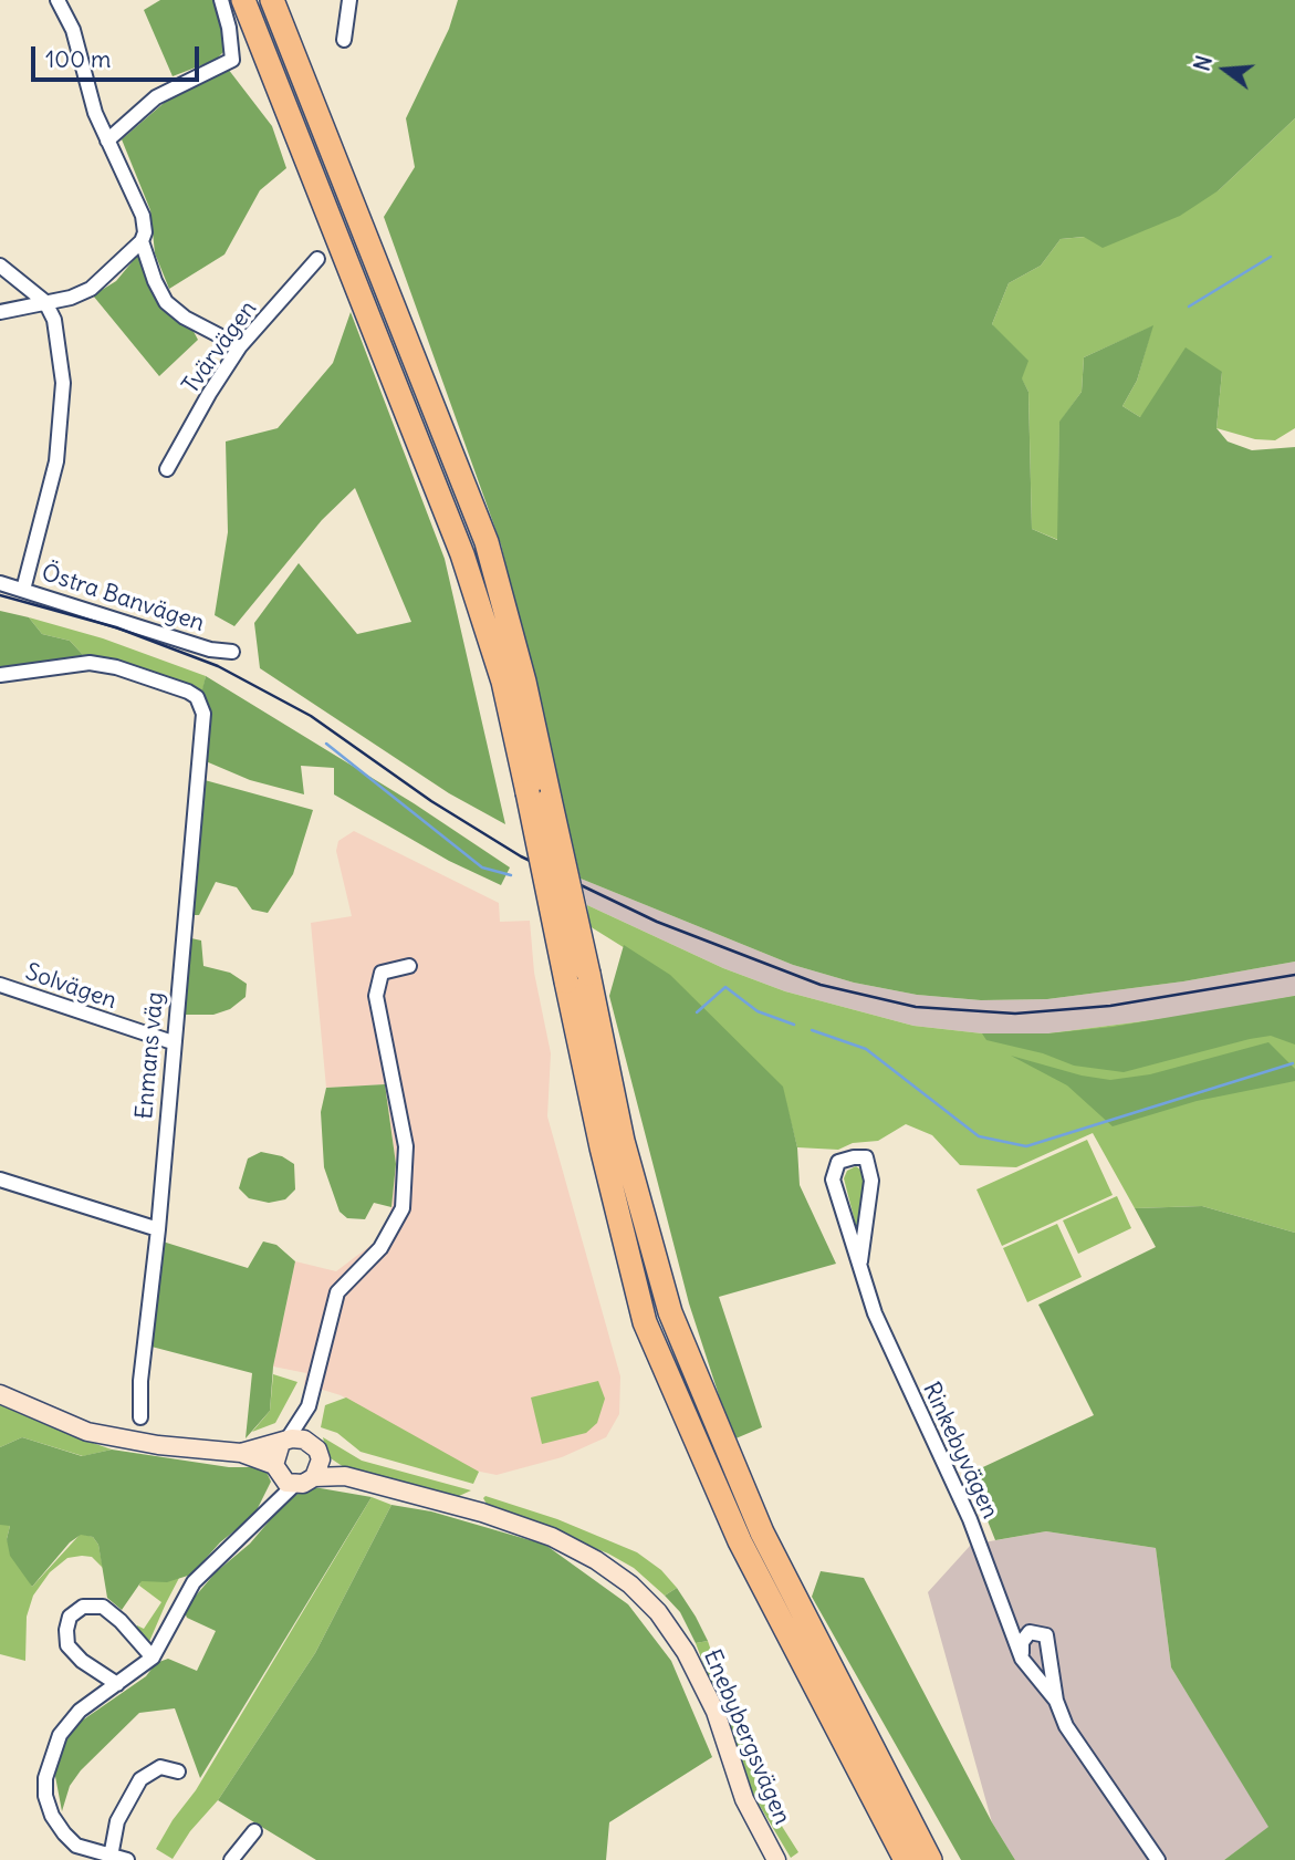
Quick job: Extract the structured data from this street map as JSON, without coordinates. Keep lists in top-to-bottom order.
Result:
{
  "streets": {
    "main road": ["Enebybergsvägen"],
    "street": [
      "Tvärvägen",
      "Östra Banvägen",
      "Solvägen",
      "Enmans väg",
      "Rinkebyvägen"
    ]
  },
  "crossings": [
    ["Solvägen", "Enmans väg"]
  ],
  "scale_bar": "100 m",
  "north": "left"
}
